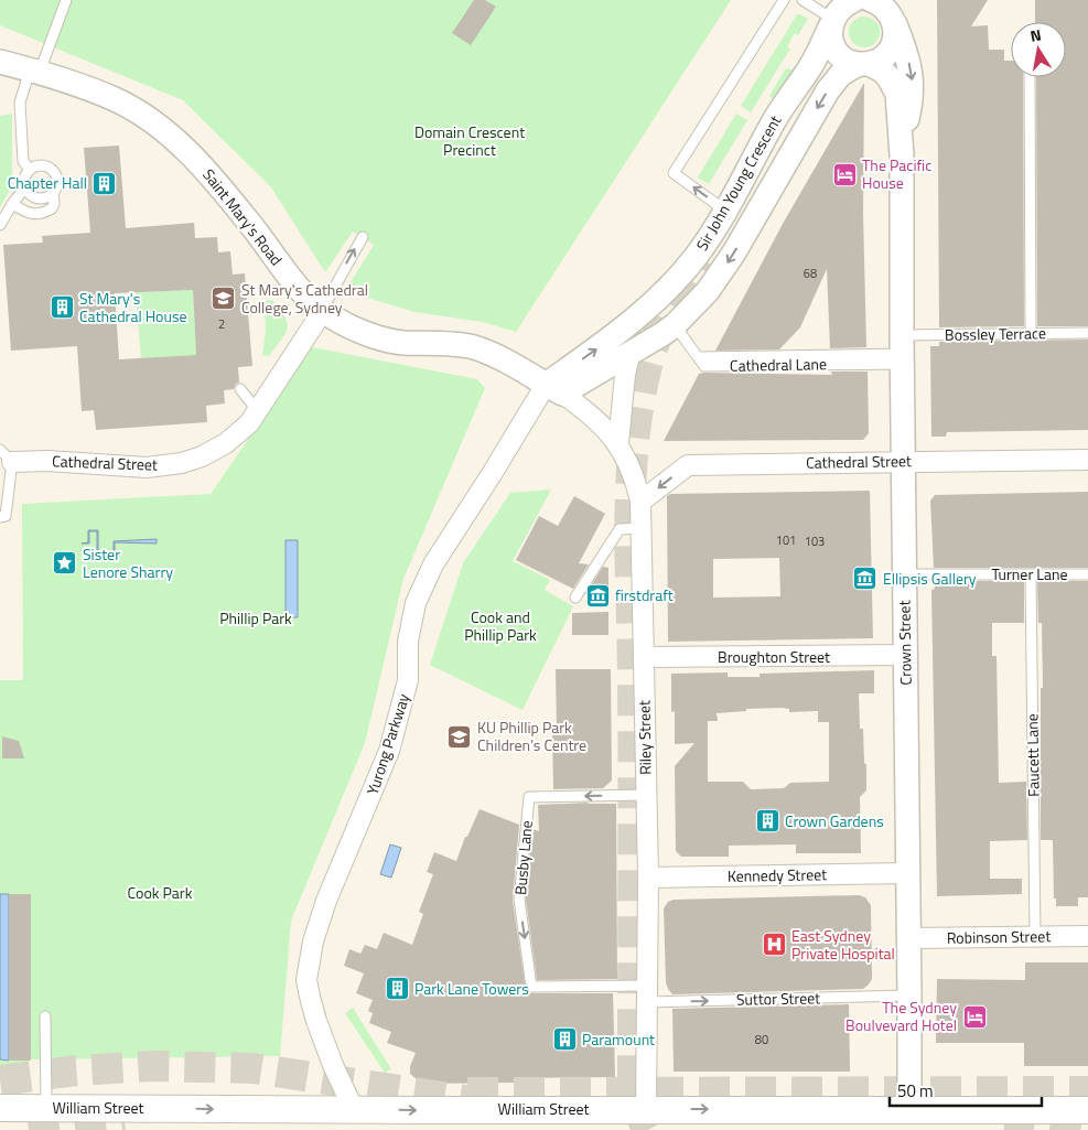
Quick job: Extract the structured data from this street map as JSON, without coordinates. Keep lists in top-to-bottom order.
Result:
{
  "streets": {
    "main road": ["William Street"],
    "street": [
      "Sir John Young Crescent",
      "Saint Mary's Road",
      "Cathedral Street",
      "Crown Street",
      "Broughton Street",
      "Riley Street",
      "Yurong Parkway",
      "Kennedy Street",
      "Robinson Street"
    ],
    "lane": [
      "Bossley Terrace",
      "Turner Lane",
      "Faucett Lane",
      "Busby Lane",
      "Suttor Street"
    ]
  },
  "crossings": [
    ["Sir John Young Crescent", "Saint Mary's Road"],
    ["Sir John Young Crescent", "Bossley Terrace"],
    ["Sir John Young Crescent", "Crown Street"],
    ["Sir John Young Crescent", "Riley Street"],
    ["Sir John Young Crescent", "Yurong Parkway"],
    ["Saint Mary's Road", "Cathedral Street"],
    ["Saint Mary's Road", "Riley Street"],
    ["Saint Mary's Road", "Yurong Parkway"],
    ["Bossley Terrace", "Crown Street"],
    ["Cathedral Street", "Crown Street"],
    ["Cathedral Street", "Riley Street"],
    ["Turner Lane", "Crown Street"],
    ["Turner Lane", "Faucett Lane"],
    ["Crown Street", "Broughton Street"],
    ["Crown Street", "Kennedy Street"],
    ["Crown Street", "Robinson Street"],
    ["Crown Street", "Suttor Street"],
    ["Crown Street", "William Street"],
    ["Broughton Street", "Riley Street"],
    ["Riley Street", "Yurong Parkway"],
    ["Riley Street", "Busby Lane"],
    ["Riley Street", "Kennedy Street"],
    ["Riley Street", "Suttor Street"],
    ["Riley Street", "William Street"],
    ["Yurong Parkway", "William Street"],
    ["Faucett Lane", "Robinson Street"],
    ["Busby Lane", "Suttor Street"]
  ],
  "one_way": ["Suttor Street", "William Street"],
  "parks": [
    "Domain Crescent Precinct",
    "Cook and Phillip Park",
    "Phillip Park",
    "Cook Park"
  ],
  "places": {
    "hotel": ["The Pacific House", "The Sydney Boulvevard Hotel"],
    "building": [
      "Chapter Hall",
      "St Mary's Cathedral House",
      "Crown Gardens",
      "Park Lane Towers",
      "Paramount"
    ],
    "school or university": ["St Mary's Cathedral College, Sydney", "KU Phillip Park Children’s Centre"],
    "place": ["Sister Lenore Sharry"],
    "museum": ["Ellipsis Gallery", "firstdraft"],
    "hospital": ["East Sydney Private Hospital"]
  },
  "house_numbers": [
    "68",
    "2",
    "101",
    "103",
    "80"
  ],
  "scale_bar": "50 m",
  "north": "top"
}
